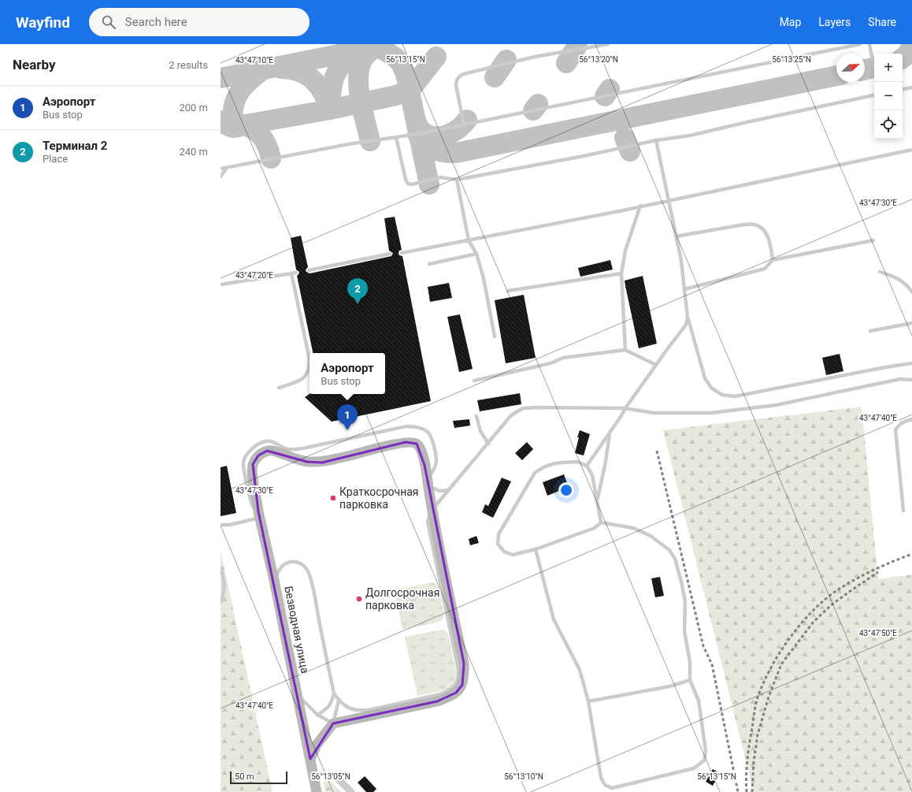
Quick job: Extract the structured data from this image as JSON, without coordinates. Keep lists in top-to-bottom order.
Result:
{
  "streets": {
    "main road": ["Безводная улица"]
  },
  "places": ["Краткосрочная парковка", "Долгосрочная парковка"],
  "scale_bar": "50 m",
  "north": "top right",
  "page": {
    "header": "Wayfind",
    "search": "Search here",
    "nav": ["Map", "Layers", "Share"],
    "heading": ["Nearby", "2 results"],
    "map_buttons": ["+", "−"],
    "list": [
      {
        "mark": "1",
        "name": "Аэропорт",
        "note": "Bus stop",
        "value": "200 m"
      },
      {
        "mark": "2",
        "name": "Терминал 2",
        "note": "Place",
        "value": "240 m"
      }
    ],
    "pins": ["2", "1"],
    "popup": ["Аэропорт", "Bus stop"],
    "scale": "50 m"
  },
  "coordinates": [
    "56°13'20\"N",
    "56°13'15\"N",
    "56°13'25\"N",
    "43°47'10\"E",
    "43°47'30\"E",
    "43°47'20\"E",
    "43°47'40\"E",
    "43°47'50\"E",
    "56°13'05\"N",
    "56°13'10\"N"
  ]
}
